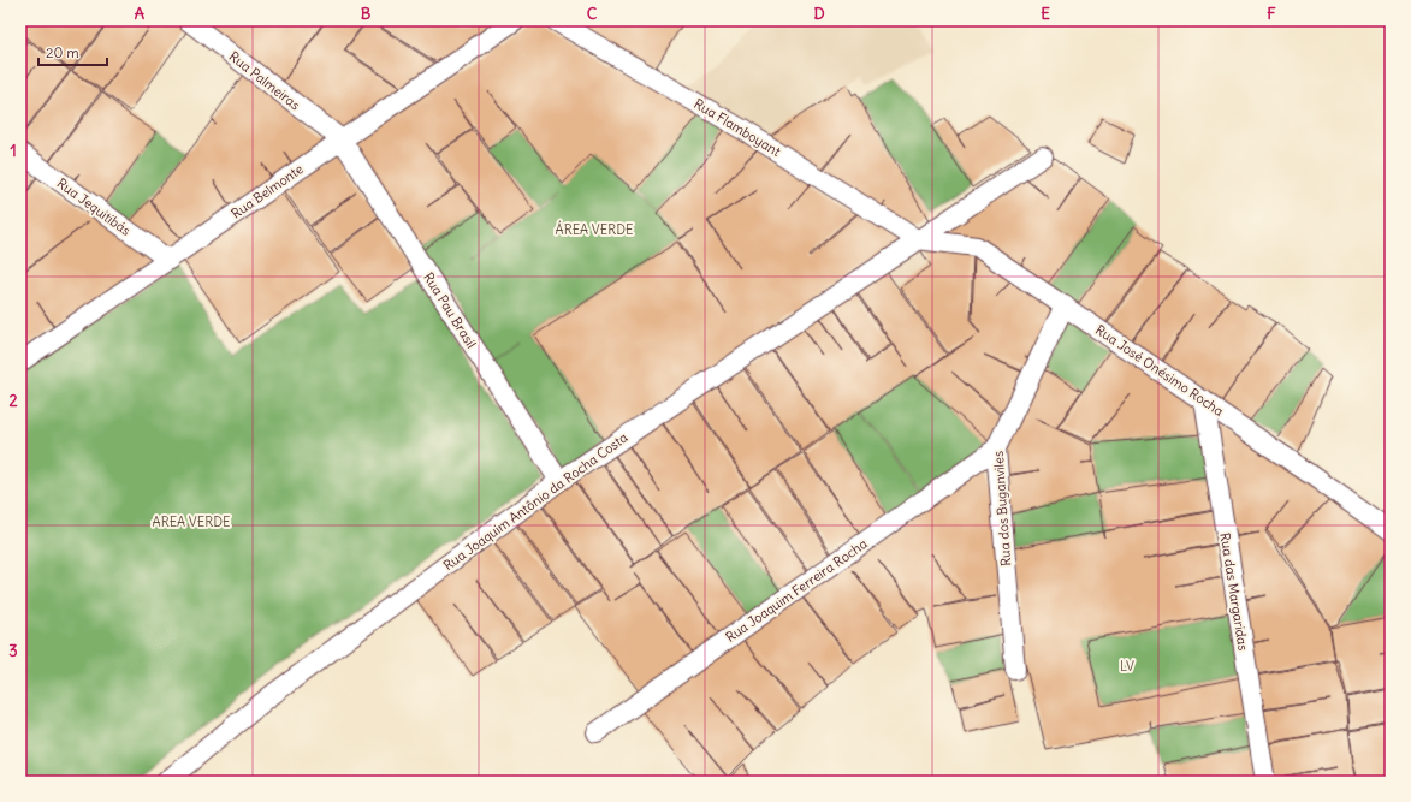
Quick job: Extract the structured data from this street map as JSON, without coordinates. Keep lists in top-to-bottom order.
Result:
{
  "streets": {
    "street": [
      "Rua Palmeiras",
      "Rua Flamboyant",
      "Rua Belmonte",
      "Rua Jequitibás",
      "Rua Pau Brasil",
      "Rua José Onésimo Rocha",
      "Rua Joaquim Antônio da Rocha Costa",
      "Rua dos Buganviles",
      "Rua Joaquim Ferreira Rocha",
      "Rua das Margaridas"
    ]
  },
  "crossings": [
    ["Rua Palmeiras", "Rua Belmonte"],
    ["Rua Palmeiras", "Rua Pau Brasil"],
    ["Rua Flamboyant", "Rua José Onésimo Rocha"],
    ["Rua Flamboyant", "Rua Joaquim Antônio da Rocha Costa"],
    ["Rua Belmonte", "Rua Jequitibás"],
    ["Rua Belmonte", "Rua Pau Brasil"],
    ["Rua Pau Brasil", "Rua Joaquim Antônio da Rocha Costa"],
    ["Rua José Onésimo Rocha", "Rua Joaquim Antônio da Rocha Costa"],
    ["Rua José Onésimo Rocha", "Rua dos Buganviles"],
    ["Rua José Onésimo Rocha", "Rua das Margaridas"],
    ["Rua dos Buganviles", "Rua Joaquim Ferreira Rocha"]
  ],
  "parks": ["ÁREA VERDE", "AREA VERDE", "LV"],
  "scale_bar": "20 m",
  "grid": {
    "columns": [
      "A",
      "B",
      "C",
      "D",
      "E",
      "F"
    ],
    "rows": ["1", "2", "3"]
  }
}
